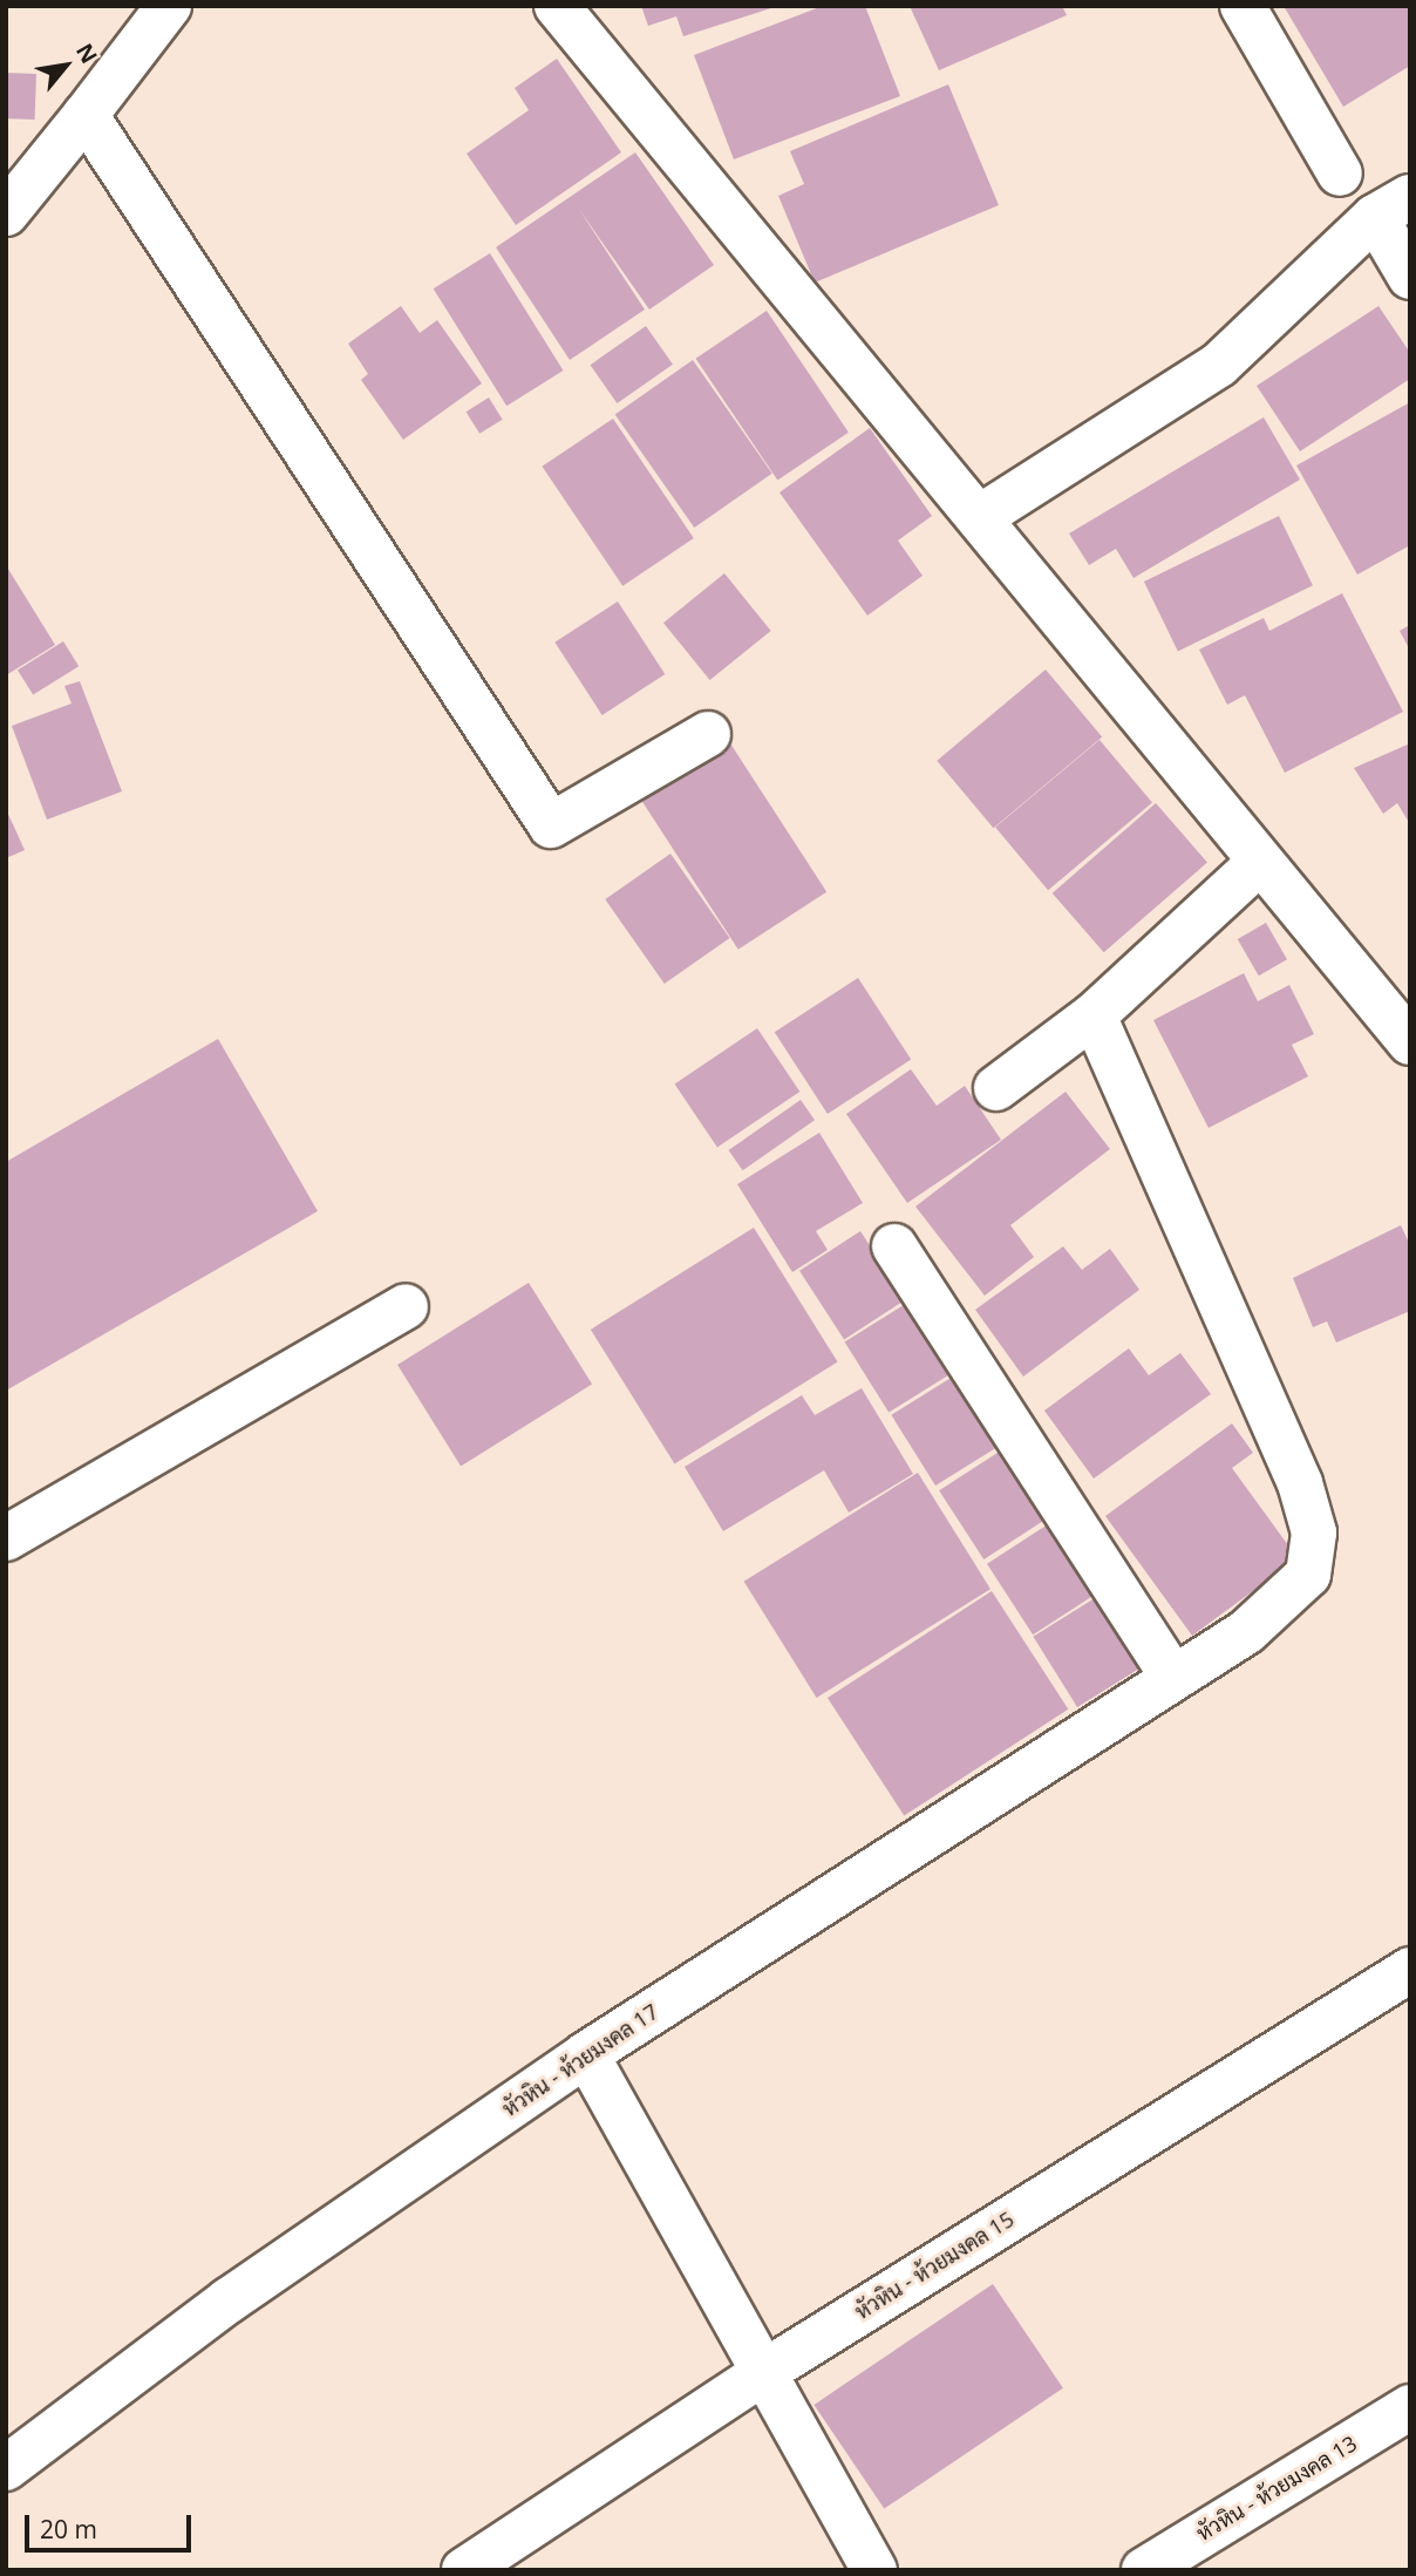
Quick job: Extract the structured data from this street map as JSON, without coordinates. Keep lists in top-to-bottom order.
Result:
{
  "streets": {
    "street": ["หัวหิน - ห้วยมงคล 17", "หัวหิน - ห้วยมงคล 15", "หัวหิน - ห้วยมงคล 13"]
  },
  "scale_bar": "20 m",
  "north": "top right"
}
